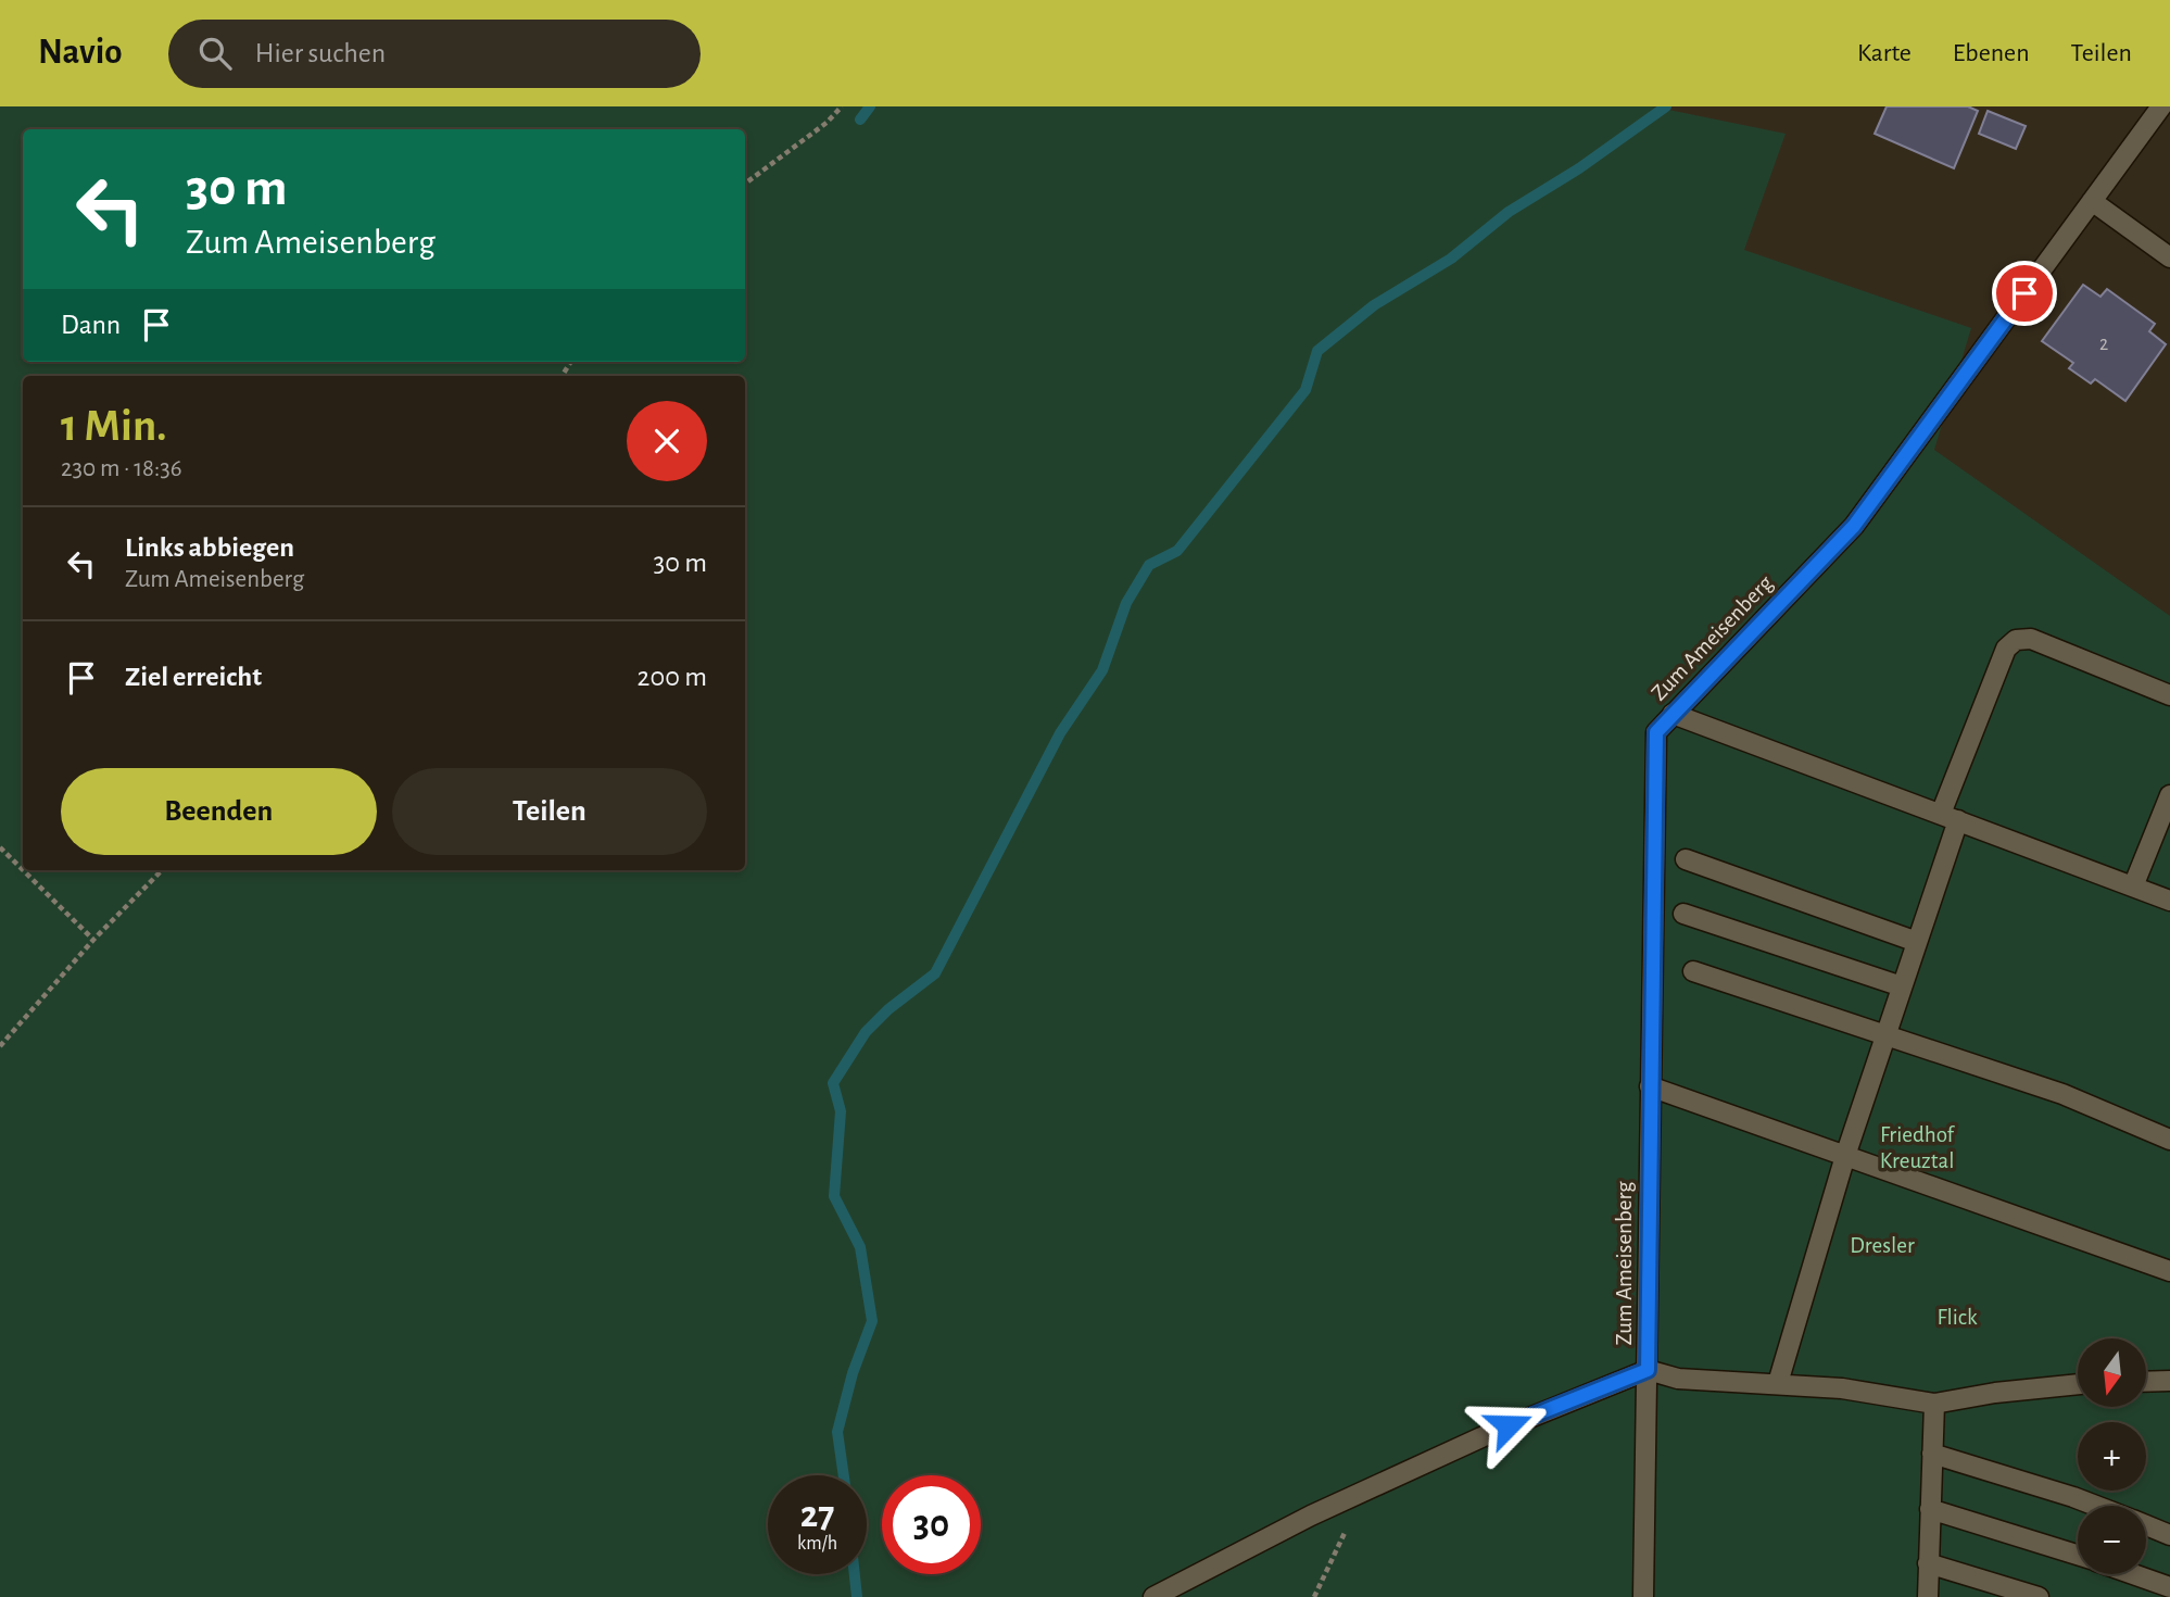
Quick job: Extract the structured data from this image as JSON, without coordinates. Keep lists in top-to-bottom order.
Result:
{
  "streets": {
    "street": ["Zum Ameisenberg"]
  },
  "parks": ["Friedhof Kreuztal", "Dresler", "Flick"],
  "house_numbers": ["2"],
  "north": "bottom",
  "page": {
    "header": "Navio",
    "search": "Hier suchen",
    "nav": ["Karte", "Ebenen", "Teilen"],
    "turn": ["30 m", "Zum Ameisenberg"],
    "then": "Dann",
    "heading": ["1 Min.", "230 m · 18:36"],
    "list": [
      {
        "name": "Links abbiegen",
        "note": "Zum Ameisenberg",
        "value": "30 m"
      },
      {
        "name": "Ziel erreicht",
        "value": "200 m"
      }
    ],
    "buttons": ["Beenden", "Teilen"],
    "map_buttons": ["+", "−"],
    "speed": "27 km/h",
    "limit": "30"
  }
}
